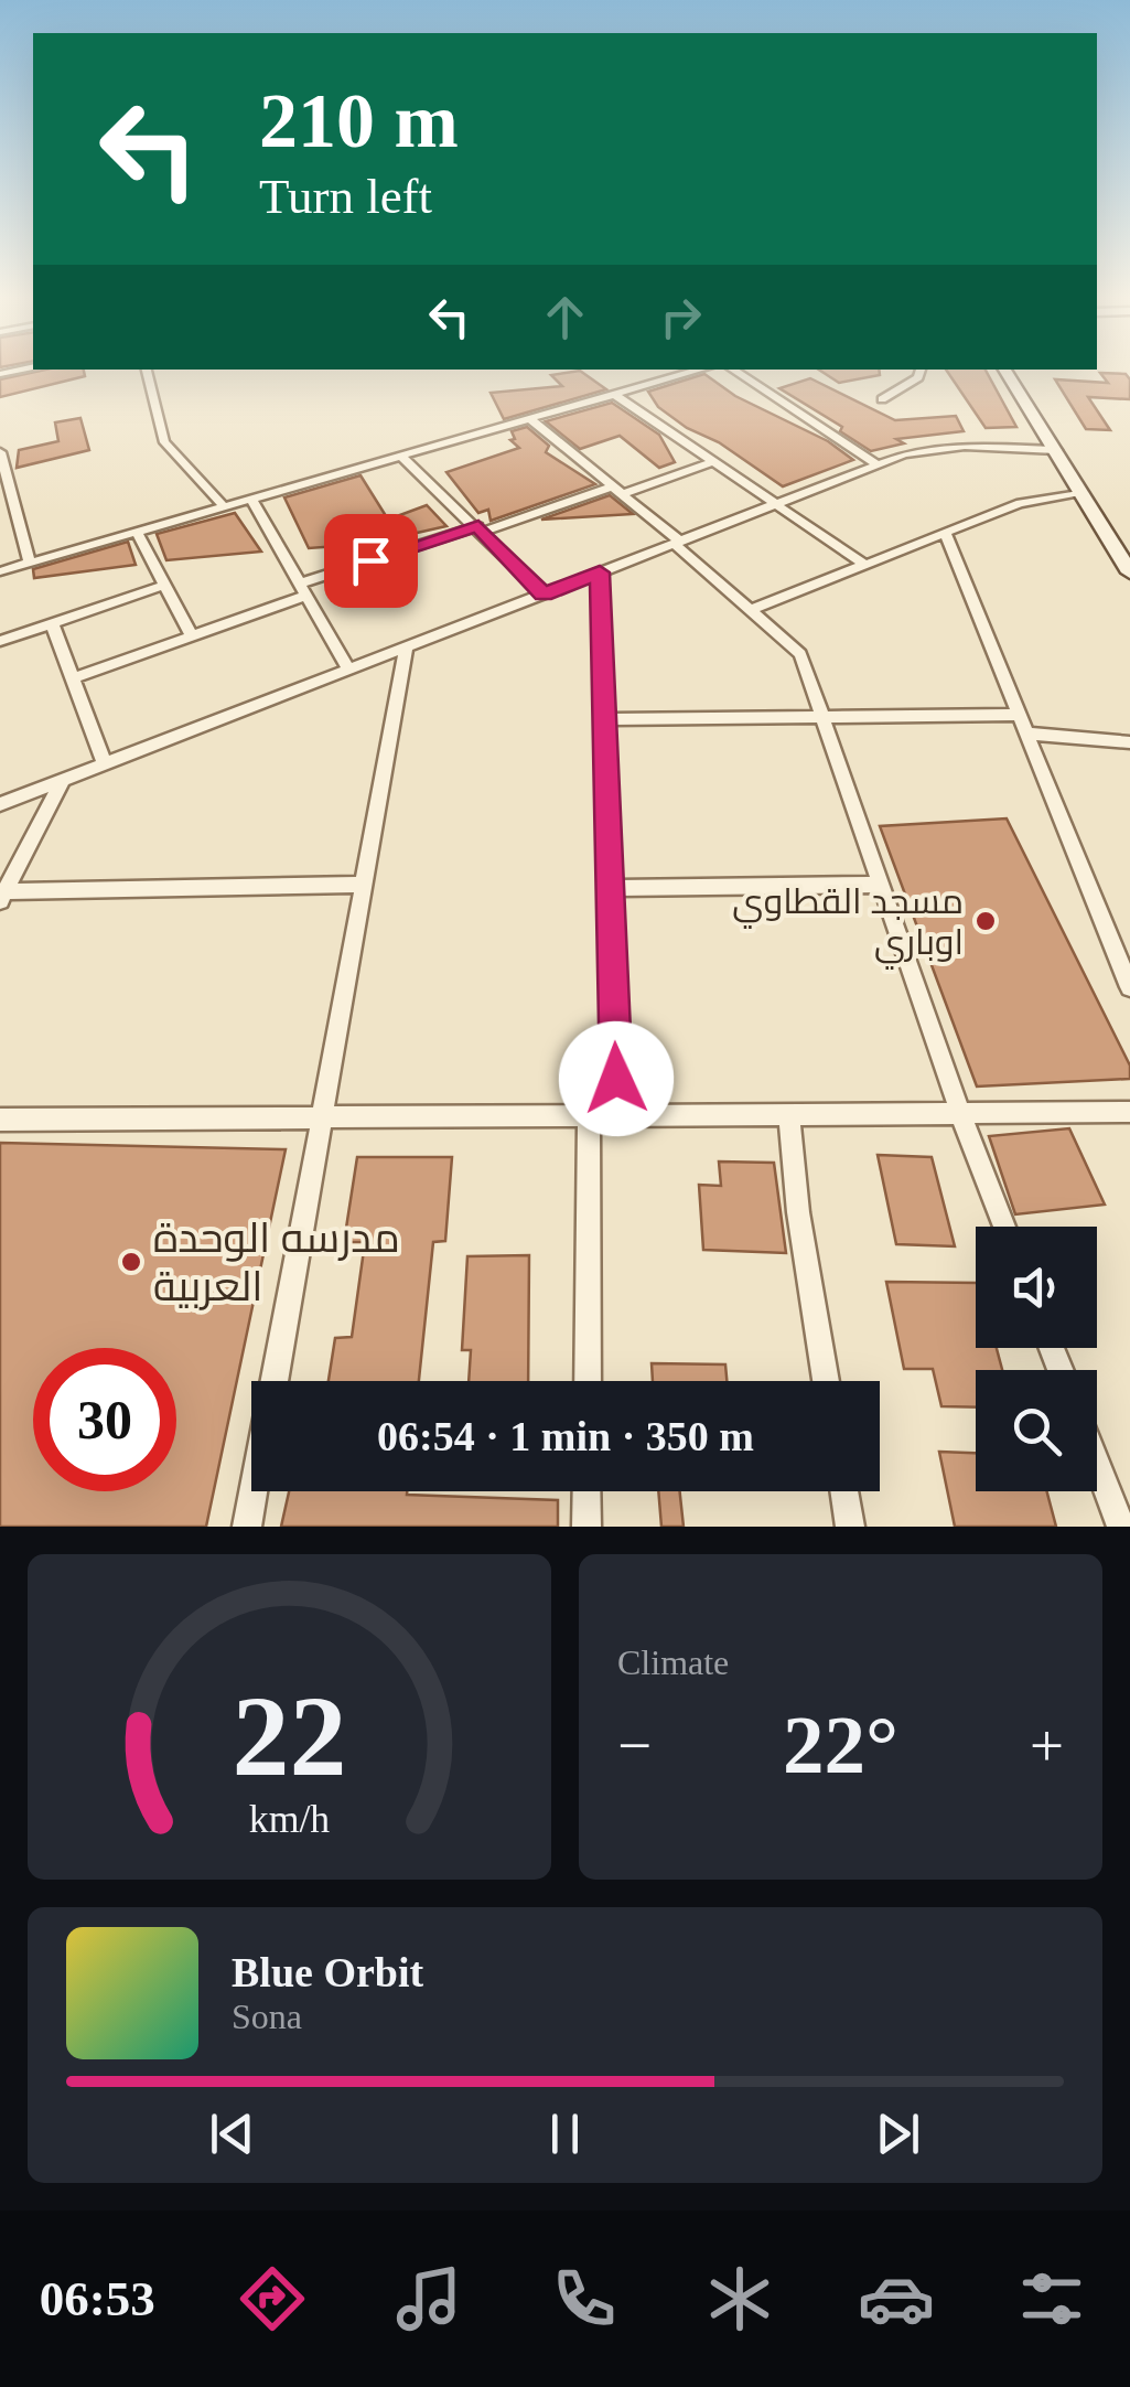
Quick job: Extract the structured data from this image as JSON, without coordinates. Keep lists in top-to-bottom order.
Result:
{
  "places": ["مسجد القطاوي اوباري", "مدرسه الوحدة العربية"],
  "page": {
    "turn": ["210 m", "Turn left"],
    "limit": "30",
    "trip": "06:54 · 1 min · 350 m",
    "tile": "Climate",
    "heat": ["−", "22°", "+"],
    "song": ["Blue Orbit", "Sona"],
    "tabs": "06:53",
    "gauge": ["22", "km/h"]
  }
}
